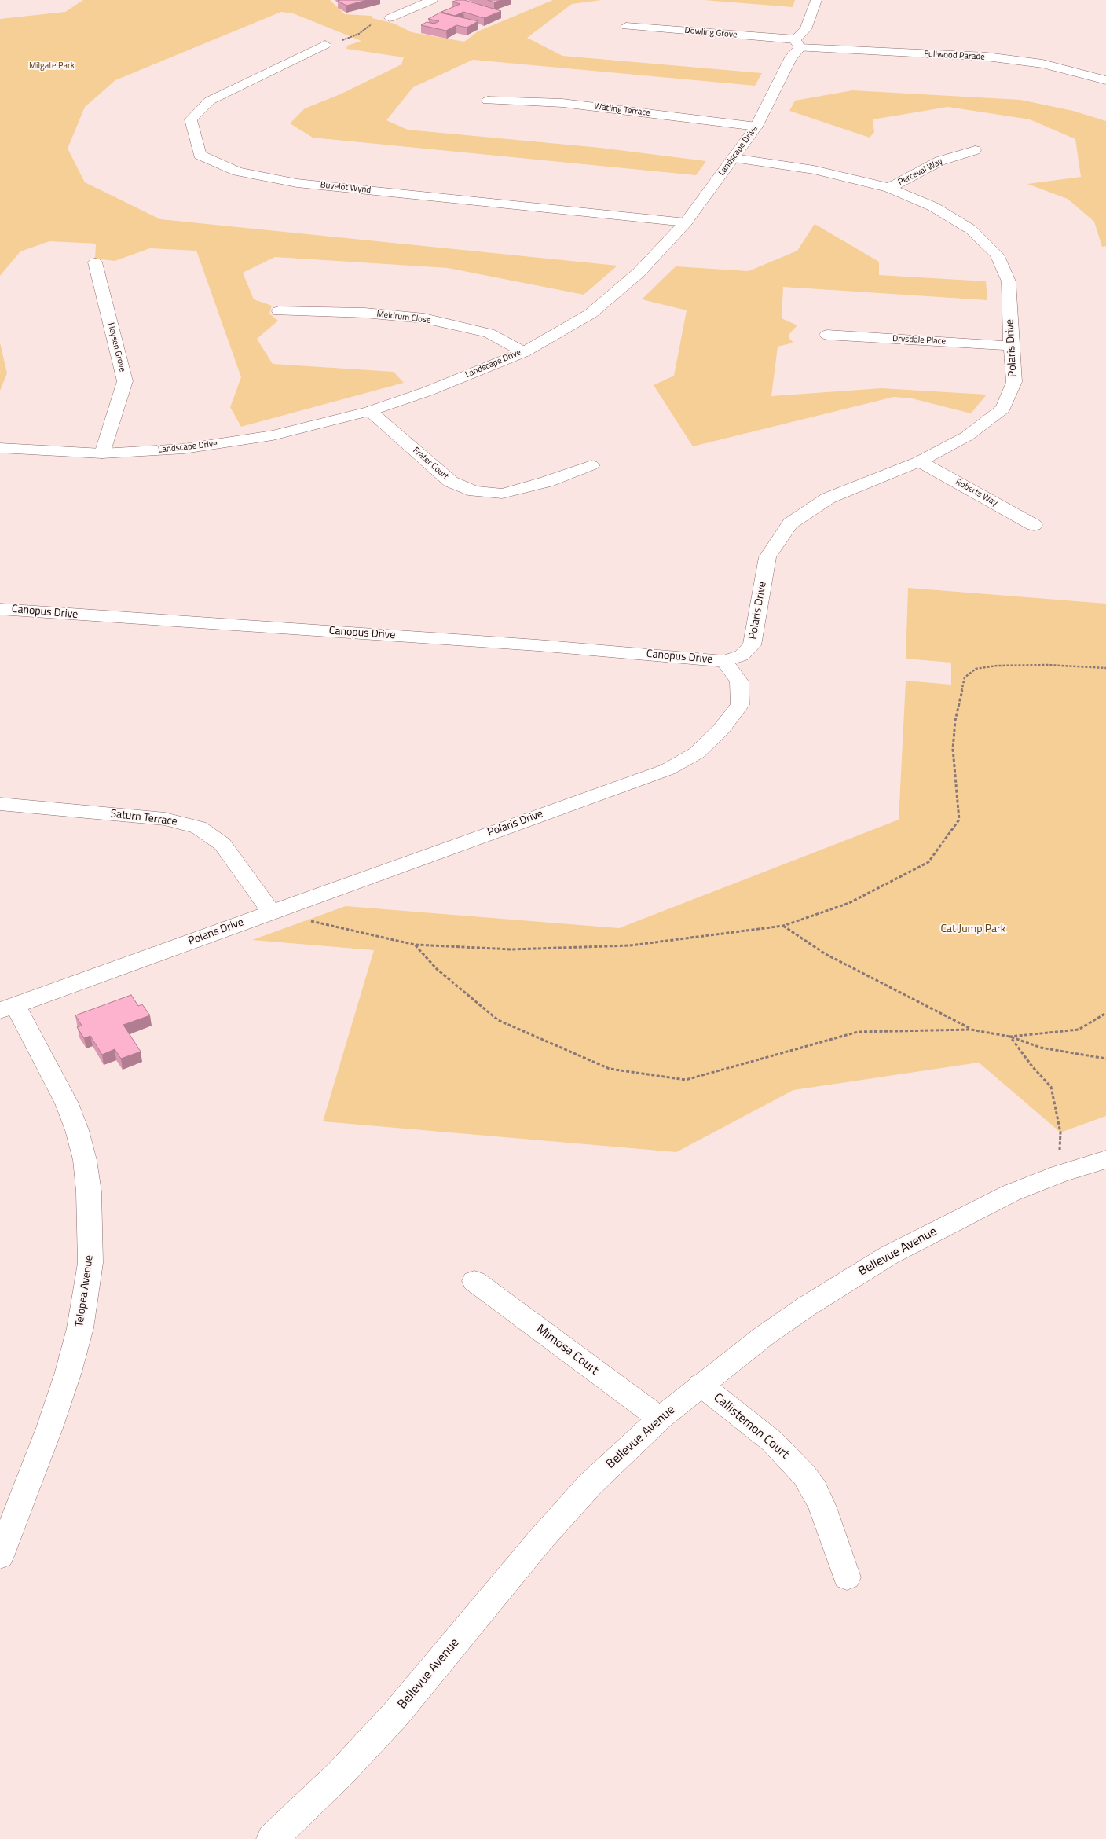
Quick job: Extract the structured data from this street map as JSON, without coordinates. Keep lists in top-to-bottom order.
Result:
{
  "streets": {
    "street": [
      "Dowling Grove",
      "Fullwood Parade",
      "Watling Terrace",
      "Landscape Drive",
      "Perceval Way",
      "Buvelot Wynd",
      "Meldrum Close",
      "Drysdale Place",
      "Heysen Grove",
      "Polaris Drive",
      "Frater Court",
      "Roberts Way",
      "Canopus Drive",
      "Saturn Terrace",
      "Bellevue Avenue",
      "Telopea Avenue",
      "Mimosa Court",
      "Callistemon Court"
    ]
  },
  "crossings": [
    ["Dowling Grove", "Fullwood Parade"],
    ["Dowling Grove", "Landscape Drive"],
    ["Fullwood Parade", "Landscape Drive"],
    ["Watling Terrace", "Landscape Drive"],
    ["Landscape Drive", "Buvelot Wynd"],
    ["Landscape Drive", "Meldrum Close"],
    ["Landscape Drive", "Heysen Grove"],
    ["Landscape Drive", "Polaris Drive"],
    ["Landscape Drive", "Frater Court"],
    ["Perceval Way", "Polaris Drive"],
    ["Drysdale Place", "Polaris Drive"],
    ["Polaris Drive", "Roberts Way"],
    ["Polaris Drive", "Canopus Drive"],
    ["Polaris Drive", "Saturn Terrace"],
    ["Polaris Drive", "Telopea Avenue"],
    ["Bellevue Avenue", "Mimosa Court"],
    ["Bellevue Avenue", "Callistemon Court"]
  ],
  "parks": ["Milgate Park", "Cat Jump Park"]
}
